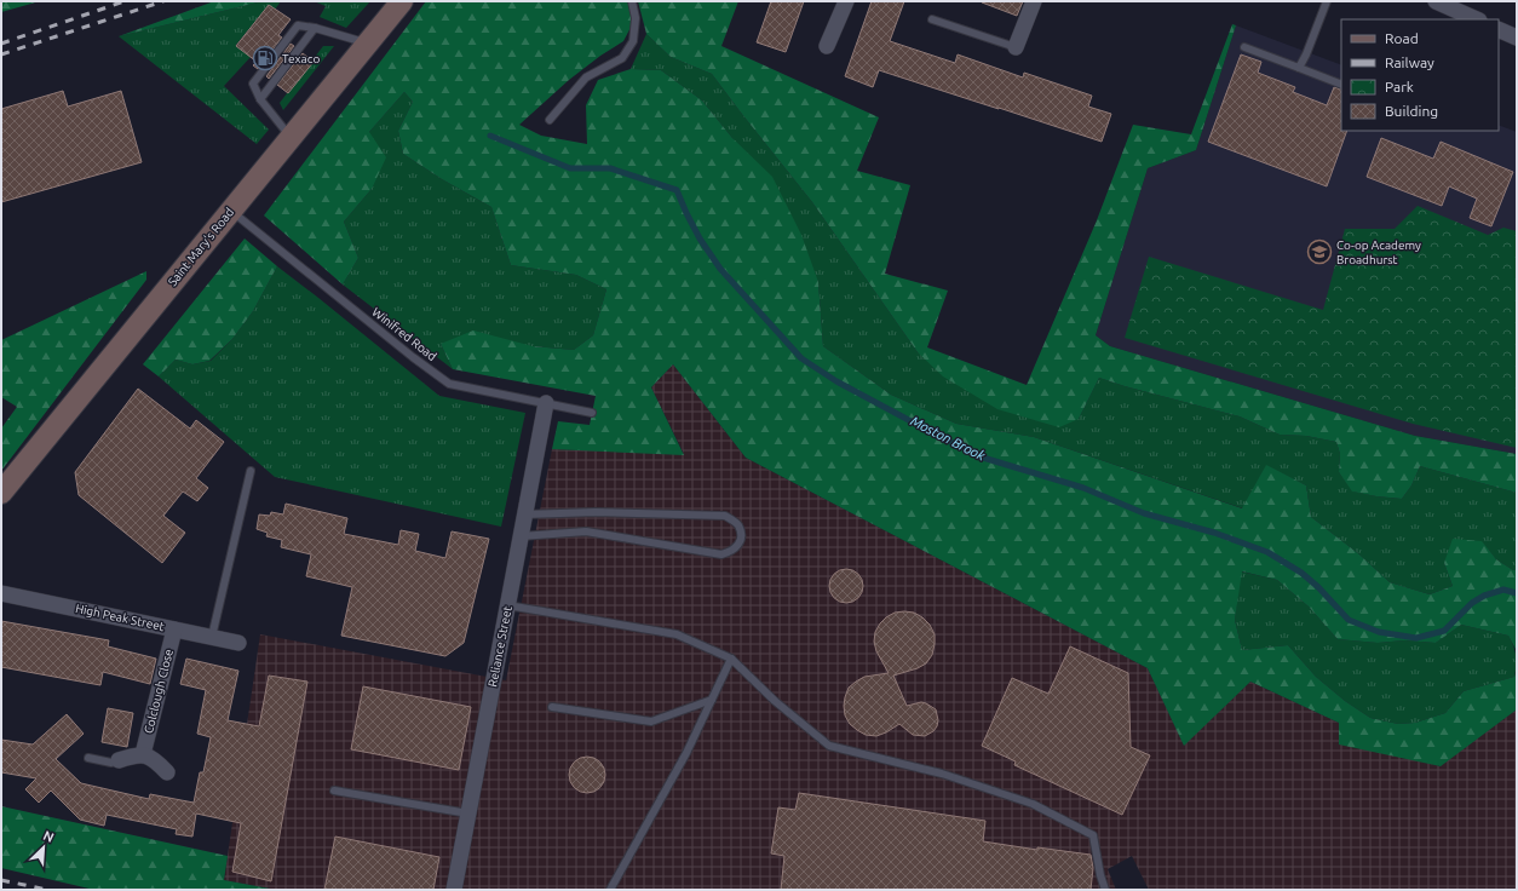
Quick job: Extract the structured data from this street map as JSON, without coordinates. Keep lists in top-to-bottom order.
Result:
{
  "streets": {
    "street": [
      "Saint Mary's Road",
      "High Peak Street",
      "Reliance Street",
      "Colclough Close"
    ],
    "lane": ["Winifred Road"]
  },
  "crossings": [
    ["Saint Mary's Road", "Winifred Road"],
    ["Winifred Road", "Reliance Street"],
    ["High Peak Street", "Colclough Close"]
  ],
  "water": ["Moston Brook"],
  "places": {
    "fuel station": ["Texaco"],
    "school or university": ["Co-op Academy Broadhurst"]
  },
  "legend": [
    "Road",
    "Railway",
    "Park",
    "Building"
  ],
  "north": "top right"
}
